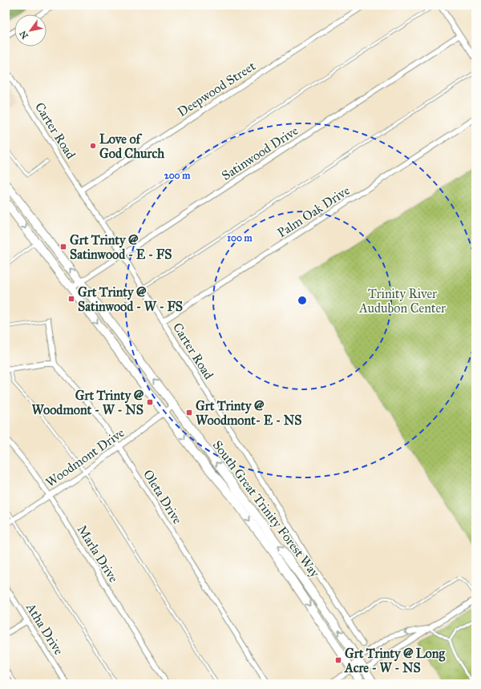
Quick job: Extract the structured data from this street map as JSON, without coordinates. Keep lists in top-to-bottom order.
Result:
{
  "streets": {
    "main road": ["South Great Trinity Forest Way"],
    "street": [
      "Deepwood Street",
      "Carter Road",
      "Satinwood Drive",
      "Palm Oak Drive",
      "Woodmont Drive",
      "Oleta Drive",
      "Marla Drive",
      "Atha Drive"
    ]
  },
  "crossings": [
    ["Deepwood Street", "Carter Road"],
    ["Carter Road", "Satinwood Drive"],
    ["Carter Road", "Palm Oak Drive"],
    ["Satinwood Drive", "South Great Trinity Forest Way"],
    ["Woodmont Drive", "Oleta Drive"],
    ["Woodmont Drive", "South Great Trinity Forest Way"],
    ["Woodmont Drive", "Marla Drive"]
  ],
  "parks": ["Trinity River Audubon Center"],
  "places": {
    "other": ["Love of God Church"],
    "transit": [
      "Grt Trinty @ Satinwood - E - FS",
      "Grt Trinty @ Satinwood - W - FS",
      "Grt Trinty @ Woodmont - W - NS",
      "Grt Trinty @ Woodmont- E - NS",
      "Grt Trinty @ Long Acre - W - NS"
    ]
  },
  "north": "bottom left",
  "rings": ["200 m", "100 m"]
}
